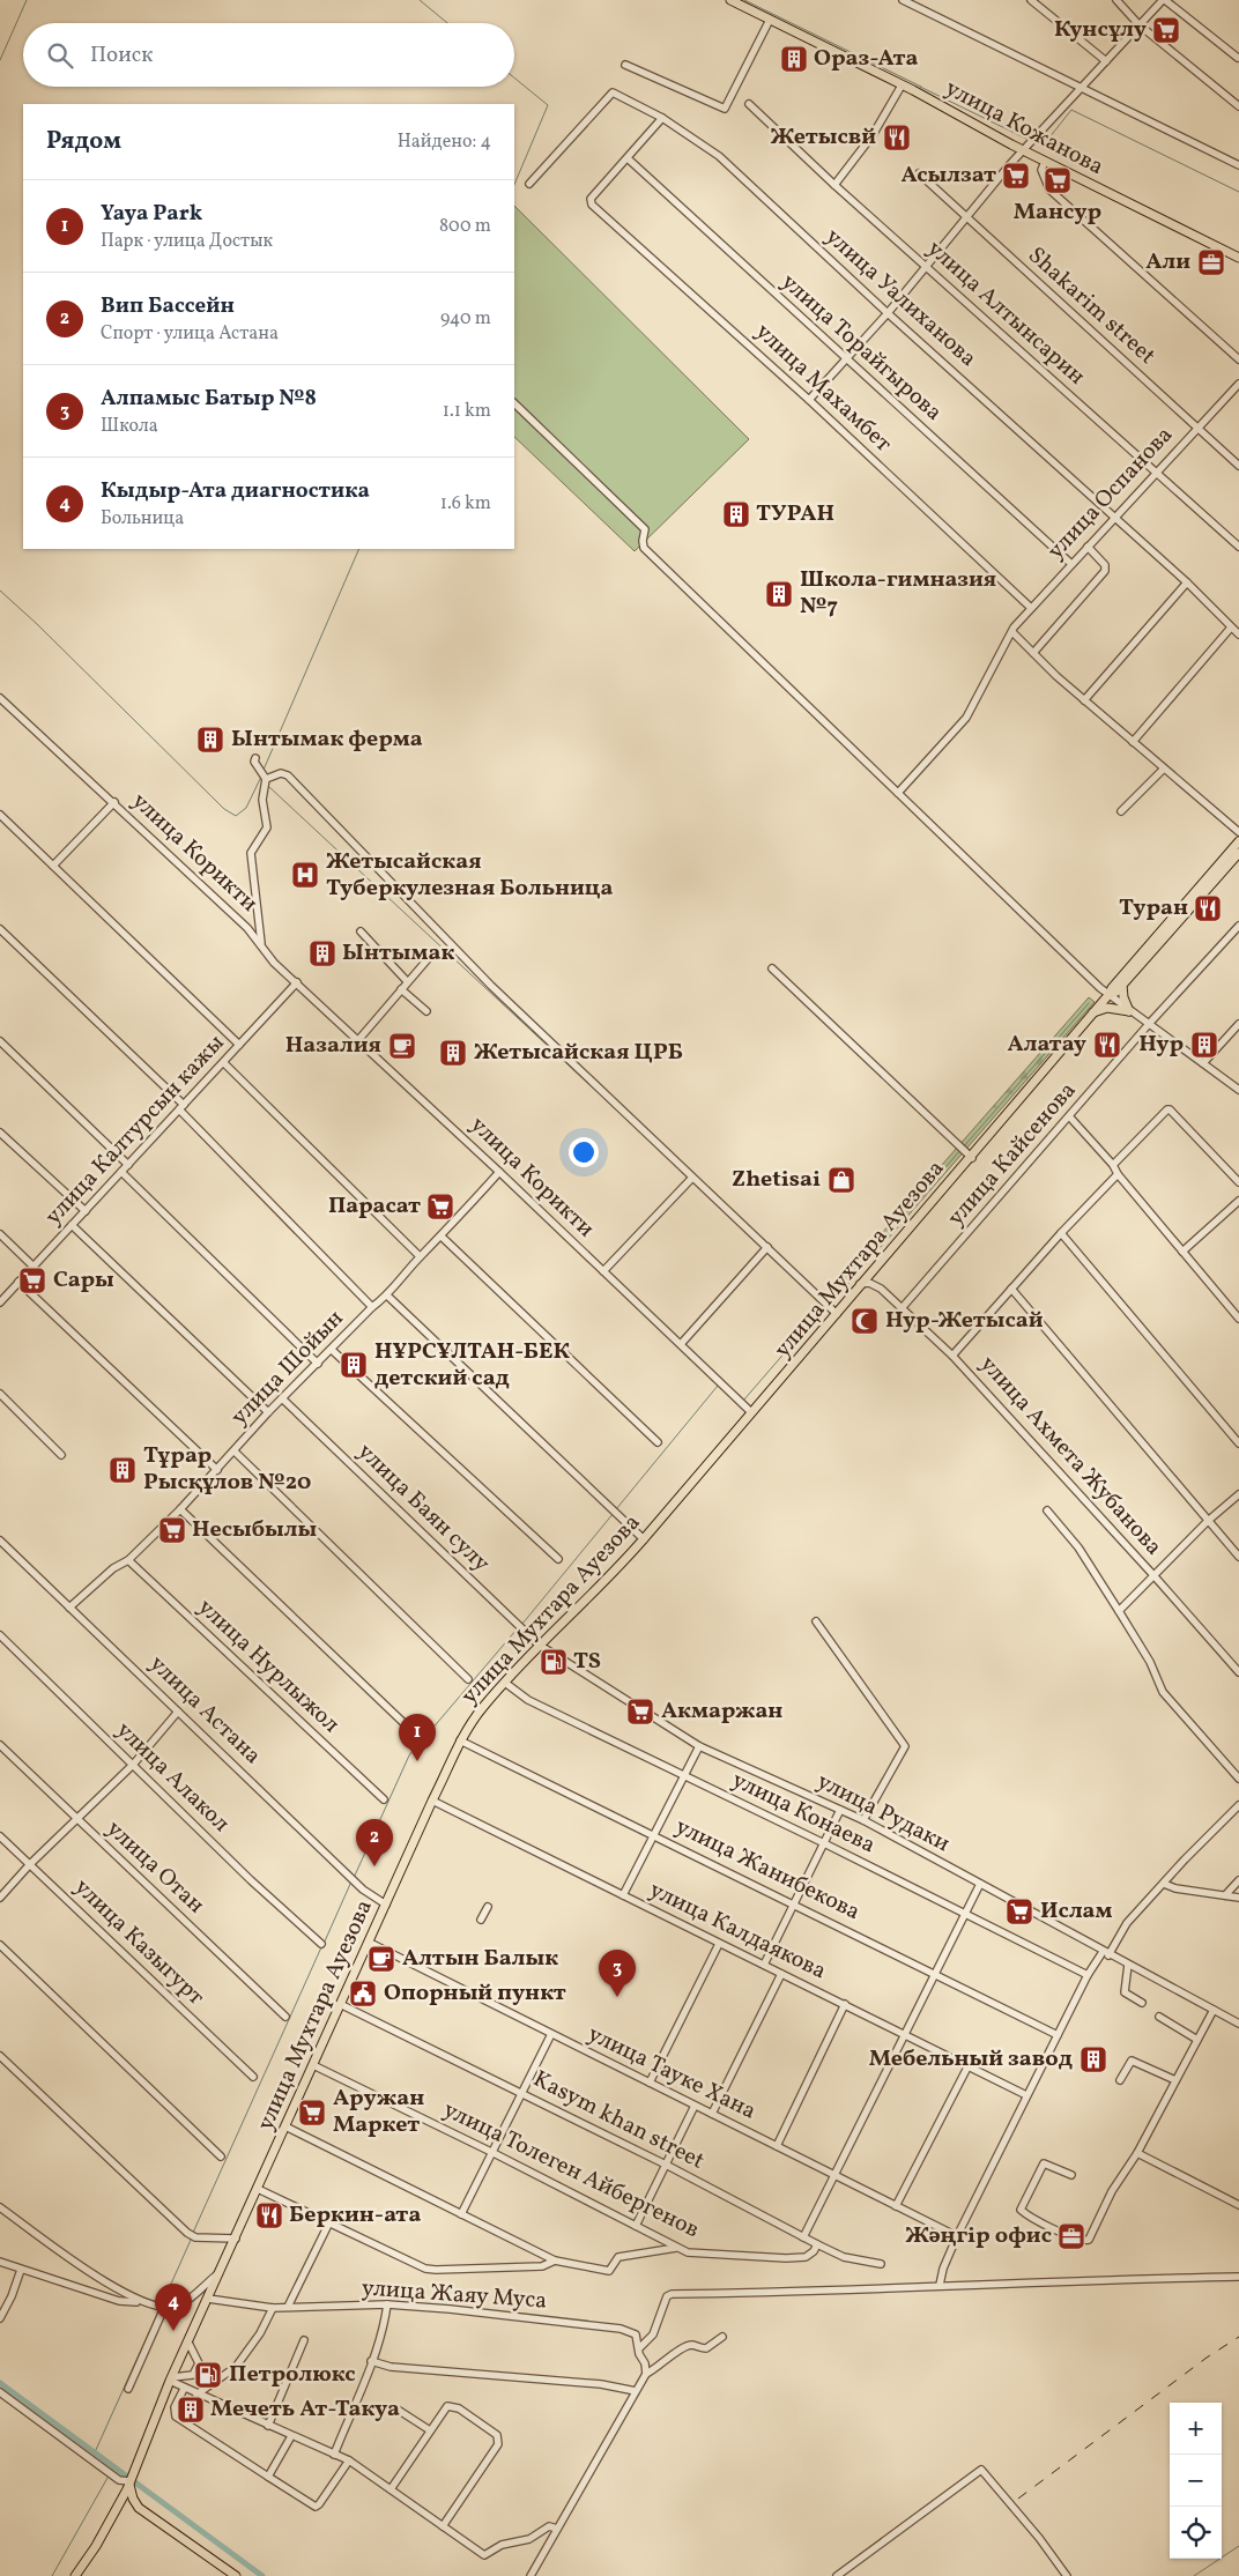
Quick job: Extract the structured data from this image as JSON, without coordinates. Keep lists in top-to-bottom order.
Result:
{
  "streets": {
    "main road": ["улица Кожанова", "улица Мухтара Ауезова"],
    "street": [
      "улица Уалиханова",
      "Shakarim street",
      "улица Алтынсарин",
      "улица Торайгырова",
      "улица Махамбет",
      "улица Оспанова",
      "улица Корикти",
      "улица Калтурсын кажы",
      "улица Кайсенова",
      "улица Шойын",
      "улица Ахмета Жубанова",
      "улица Баян сулу",
      "улица Нурлыжол",
      "улица Астана",
      "улица Алакол",
      "улица Конаева",
      "улица Рудаки",
      "улица Отан",
      "улица Жанибекова",
      "улица Калдаякова",
      "улица Казыгурт",
      "улица Тауке Хана",
      "Kasym khan street",
      "улица Толеген Айбергенов",
      "улица Жаяу Муса"
    ]
  },
  "crossings": [
    ["улица Уалиханова", "улица Оспанова"],
    ["Shakarim street", "улица Оспанова"],
    ["улица Алтынсарин", "улица Оспанова"],
    ["улица Торайгырова", "улица Махамбет"],
    ["улица Торайгырова", "улица Оспанова"],
    ["улица Махамбет", "улица Оспанова"],
    ["улица Корикти", "улица Калтурсын кажы"],
    ["улица Корикти", "улица Мухтара Ауезова"],
    ["улица Корикти", "улица Шойын"],
    ["улица Кайсенова", "улица Ахмета Жубанова"],
    ["улица Мухтара Ауезова", "улица Ахмета Жубанова"],
    ["улица Мухтара Ауезова", "улица Баян сулу"],
    ["улица Мухтара Ауезова", "улица Астана"],
    ["улица Мухтара Ауезова", "улица Конаева"],
    ["улица Мухтара Ауезова", "улица Рудаки"],
    ["улица Мухтара Ауезова", "улица Жанибекова"],
    ["улица Мухтара Ауезова", "улица Калдаякова"],
    ["улица Мухтара Ауезова", "улица Тауке Хана"],
    ["улица Мухтара Ауезова", "Kasym khan street"],
    ["улица Мухтара Ауезова", "улица Толеген Айбергенов"],
    ["улица Мухтара Ауезова", "улица Жаяу Муса"],
    ["улица Шойын", "улица Баян сулу"],
    ["улица Шойын", "улица Нурлыжол"],
    ["улица Шойын", "улица Астана"],
    ["улица Баян сулу", "улица Рудаки"],
    ["Kasym khan street", "улица Толеген Айбергенов"]
  ],
  "places": {
    "supermarket": [
      "Кунсұлу",
      "Асылзат",
      "Мансур",
      "Парасат",
      "Сары",
      "Несыбылы",
      "Акмаржан",
      "Ислам",
      "Аружан Маркет"
    ],
    "building": [
      "Ораз-Ата",
      "ТУРАН",
      "Школа-гимназия №7",
      "Ынтымак ферма",
      "Ынтымак",
      "Нур",
      "Жетысайская ЦРБ",
      "НҰРСҰЛТАН-БЕК детский сад",
      "Тұрар Рысқұлов №20",
      "Мебельный завод",
      "Мечеть Ат-Такуа"
    ],
    "restaurant": [
      "Жетысвй",
      "Туран",
      "Алатау",
      "Беркин-ата"
    ],
    "office": ["Али", "Жәңгір офис"],
    "hospital": ["Жетысайская Туберкулезная Больница"],
    "cafe": ["Назалия", "Алтын Балык"],
    "shop": ["Zhetisai"],
    "mosque": ["Нур-Жетысай"],
    "fuel station": ["TS", "Петролюкс"],
    "public building": ["Опорный пункт"]
  },
  "page": {
    "search": "Поиск",
    "heading": ["Рядом", "Найдено: 4"],
    "list": [
      {
        "mark": "1",
        "name": "Yaya Park",
        "note": "Парк · улица Достык",
        "value": "800 m"
      },
      {
        "mark": "2",
        "name": "Вип Бассейн",
        "note": "Спорт · улица Астана",
        "value": "940 m"
      },
      {
        "mark": "3",
        "name": "Алпамыс Батыр №8",
        "note": "Школа",
        "value": "1.1 km"
      },
      {
        "mark": "4",
        "name": "Кыдыр-Ата диагностика",
        "note": "Больница",
        "value": "1.6 km"
      }
    ],
    "pins": [
      "1",
      "2",
      "3",
      "4"
    ],
    "map_buttons": ["+", "−"]
  }
}
